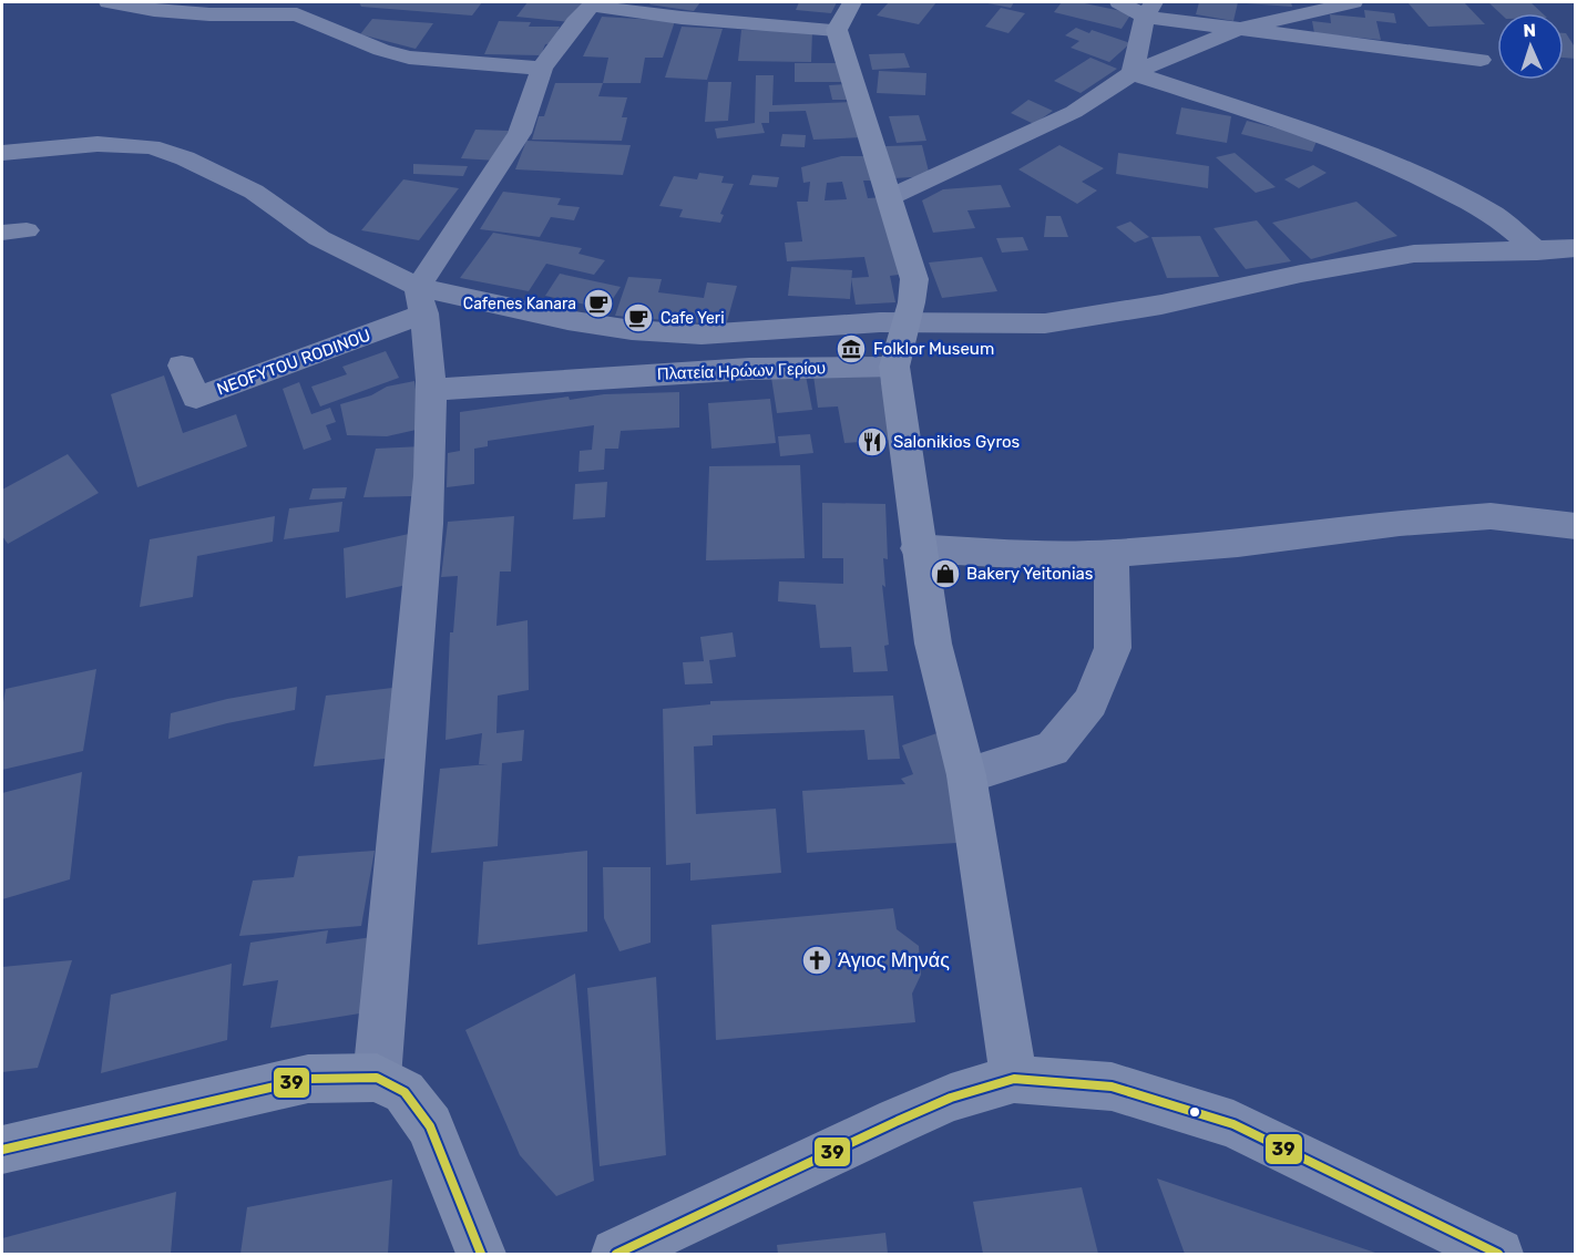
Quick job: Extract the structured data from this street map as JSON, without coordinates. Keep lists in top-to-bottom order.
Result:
{
  "streets": {
    "street": ["NEOFYTOU RODINOU", "Πλατεία Ηρώων Γερίου"]
  },
  "places": {
    "cafe": ["Cafenes Kanara", "Cafe Yeri"],
    "museum": ["Folklor Museum"],
    "restaurant": ["Salonikios Gyros"],
    "shop": ["Bakery Yeitonias"],
    "church": ["Άγιος Μηνάς"]
  },
  "lines": ["transit line 39"],
  "north": "top"
}
